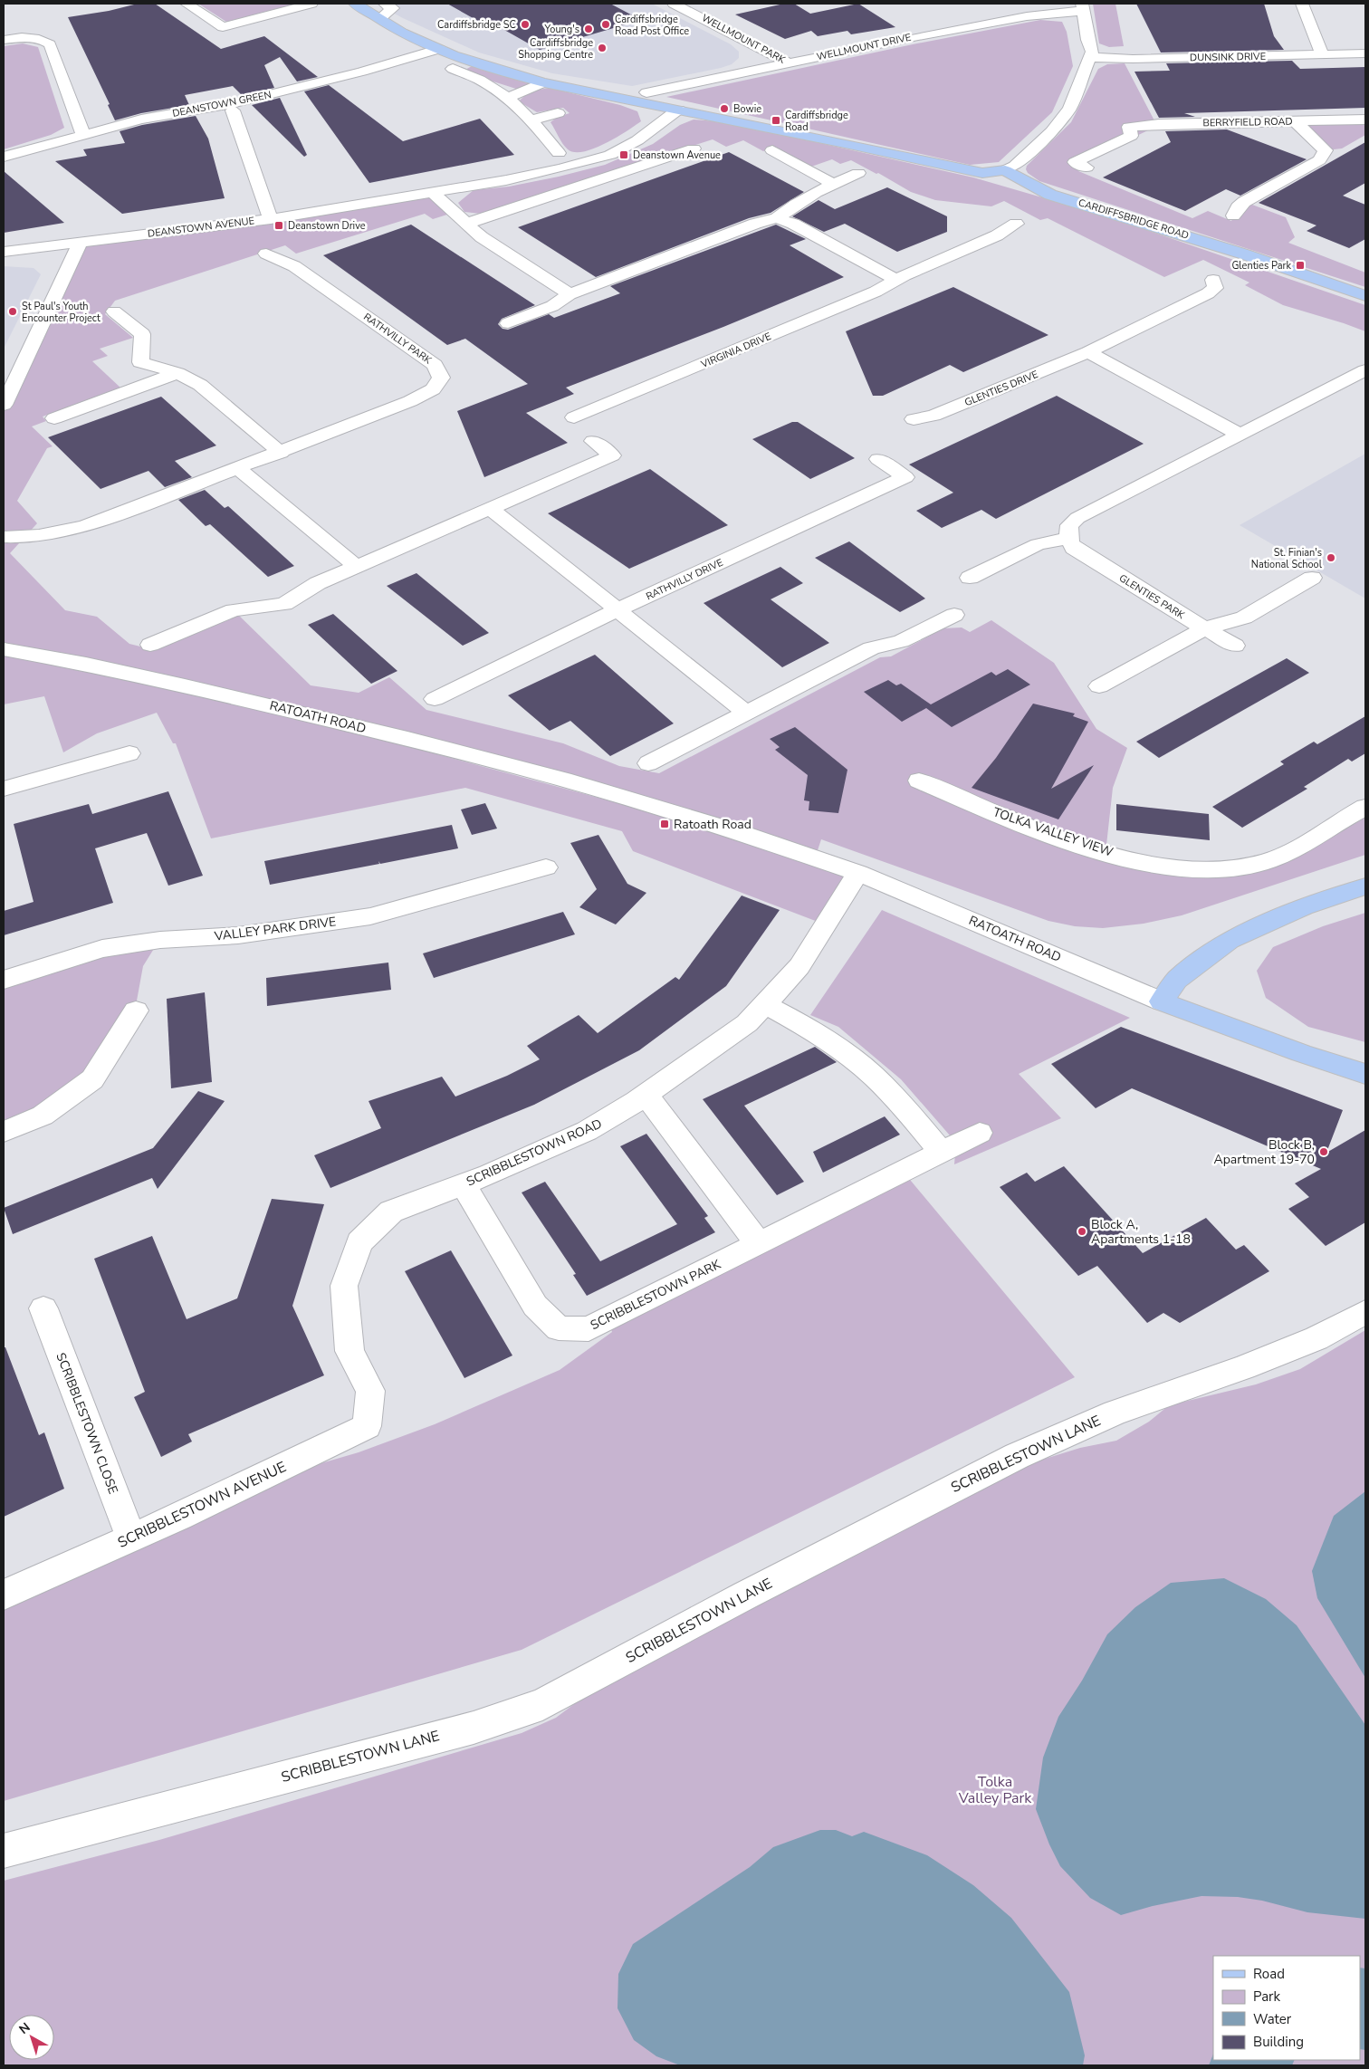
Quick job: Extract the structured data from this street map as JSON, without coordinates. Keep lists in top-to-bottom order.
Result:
{
  "streets": {
    "main road": ["CARDIFFSBRIDGE ROAD", "RATOATH ROAD"],
    "street": [
      "WELLMOUNT PARK",
      "WELLMOUNT DRIVE",
      "DUNSINK DRIVE",
      "DEANSTOWN GREEN",
      "BERRYFIELD ROAD",
      "DEANSTOWN AVENUE",
      "RATHVILLY PARK",
      "VIRGINIA DRIVE",
      "GLENTIES DRIVE",
      "RATHVILLY DRIVE",
      "GLENTIES PARK",
      "TOLKA VALLEY VIEW",
      "VALLEY PARK DRIVE",
      "SCRIBBLESTOWN ROAD",
      "SCRIBBLESTOWN PARK",
      "SCRIBBLESTOWN CLOSE",
      "SCRIBBLESTOWN LANE",
      "SCRIBBLESTOWN AVENUE"
    ]
  },
  "crossings": [
    ["WELLMOUNT PARK", "WELLMOUNT DRIVE"],
    ["RATOATH ROAD", "SCRIBBLESTOWN ROAD"],
    ["SCRIBBLESTOWN ROAD", "SCRIBBLESTOWN PARK"],
    ["SCRIBBLESTOWN ROAD", "SCRIBBLESTOWN AVENUE"],
    ["SCRIBBLESTOWN CLOSE", "SCRIBBLESTOWN AVENUE"]
  ],
  "parks": ["Tolka Valley Park"],
  "places": {
    "other": [
      "Cardiffsbridge SC",
      "Cardiffsbridge Road Post Office",
      "Young's",
      "Cardiffsbridge Shopping Centre",
      "Bowie",
      "St Paul's Youth Encounter Project",
      "St. Finian's National School",
      "Block B, Apartment 19-70",
      "Block A, Apartments 1-18"
    ],
    "transit": [
      "Cardiffsbridge Road",
      "Deanstown Avenue",
      "Deanstown Drive",
      "Glenties Park",
      "Ratoath Road"
    ]
  },
  "legend": [
    "Road",
    "Park",
    "Water",
    "Building"
  ],
  "north": "top left"
}
